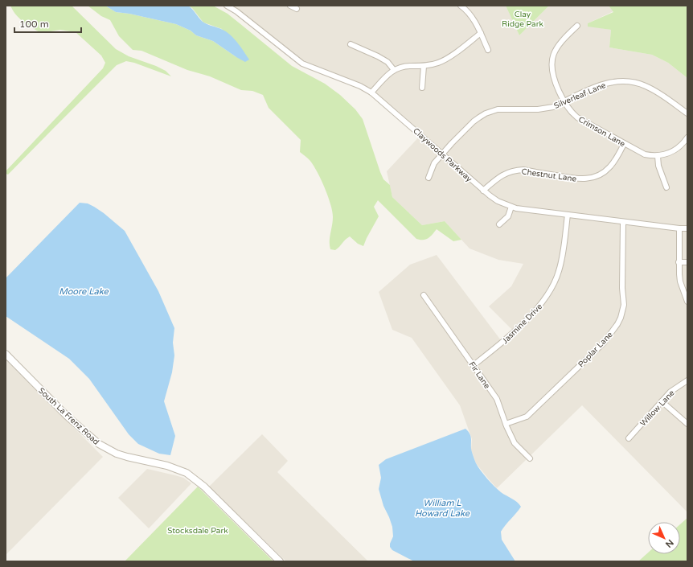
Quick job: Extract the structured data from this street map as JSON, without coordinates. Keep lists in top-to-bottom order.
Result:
{
  "streets": {
    "street": [
      "Silverleaf Lane",
      "Crimson Lane",
      "Claywoods Parkway",
      "Chestnut Lane",
      "Jasmine Drive",
      "Poplar Lane",
      "Fir Lane",
      "Willow Lane",
      "South La Frenz Road"
    ]
  },
  "crossings": [
    ["Silverleaf Lane", "Crimson Lane"],
    ["Silverleaf Lane", "Claywoods Parkway"],
    ["Crimson Lane", "Chestnut Lane"],
    ["Claywoods Parkway", "Chestnut Lane"],
    ["Claywoods Parkway", "Jasmine Drive"],
    ["Claywoods Parkway", "Poplar Lane"],
    ["Jasmine Drive", "Fir Lane"],
    ["Poplar Lane", "Fir Lane"]
  ],
  "water": ["Moore Lake", "William L Howard Lake"],
  "parks": ["Clay Ridge Park", "Stocksdale Park"],
  "scale_bar": "100 m",
  "north": "bottom right"
}
